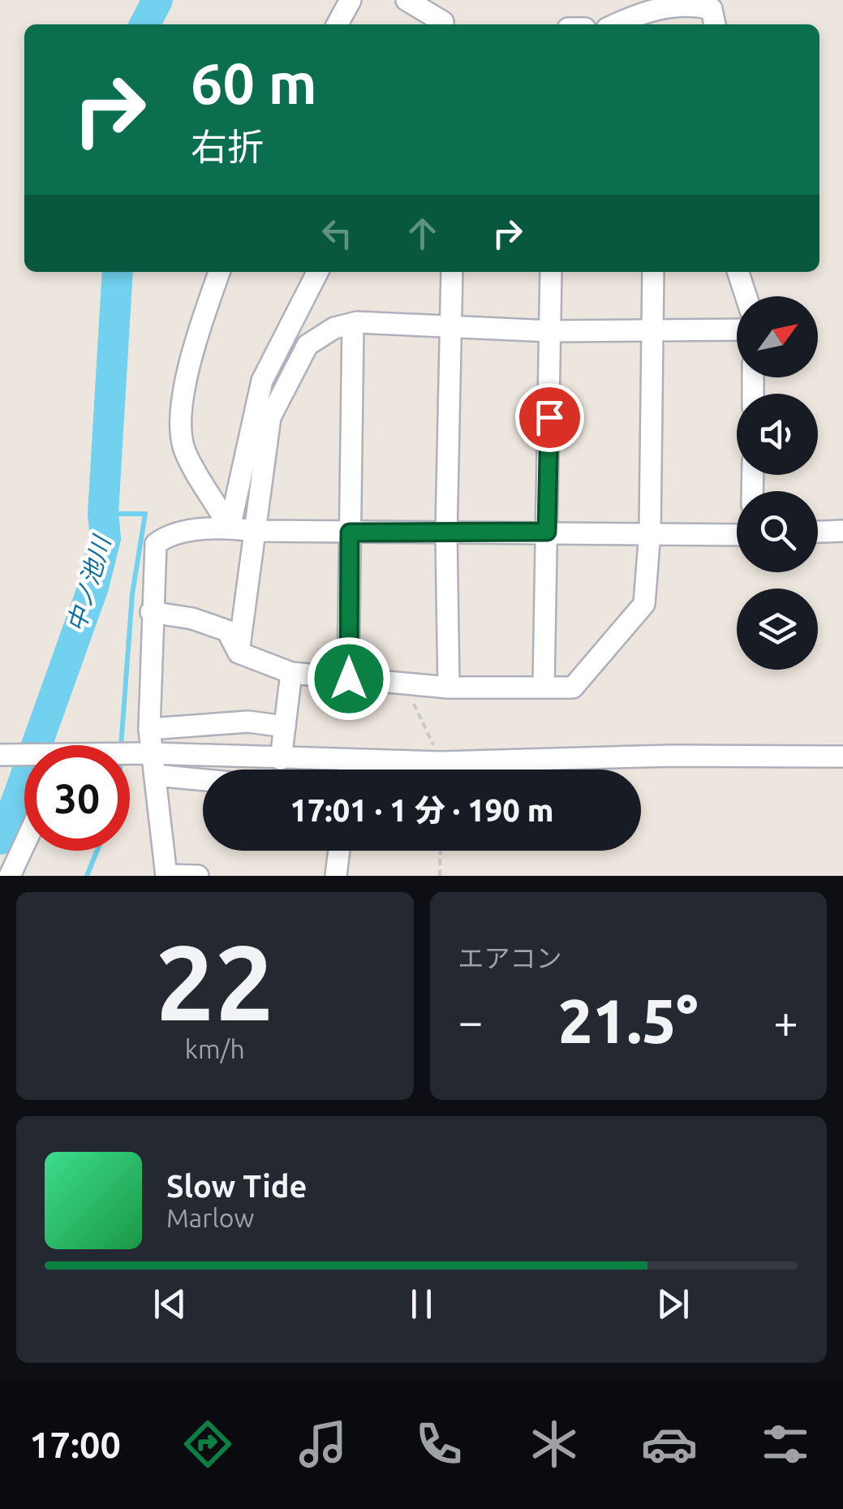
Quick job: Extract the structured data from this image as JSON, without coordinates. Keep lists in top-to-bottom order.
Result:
{
  "water": ["中ノ池川"],
  "north": "top right",
  "page": {
    "turn": ["60 m", "右折"],
    "limit": "30",
    "trip": "17:01 · 1 分 · 190 m",
    "tile": [
      ["22", "km/h"],
      "エアコン"
    ],
    "heat": ["−", "21.5°", "+"],
    "song": ["Slow Tide", "Marlow"],
    "tabs": "17:00"
  }
}
